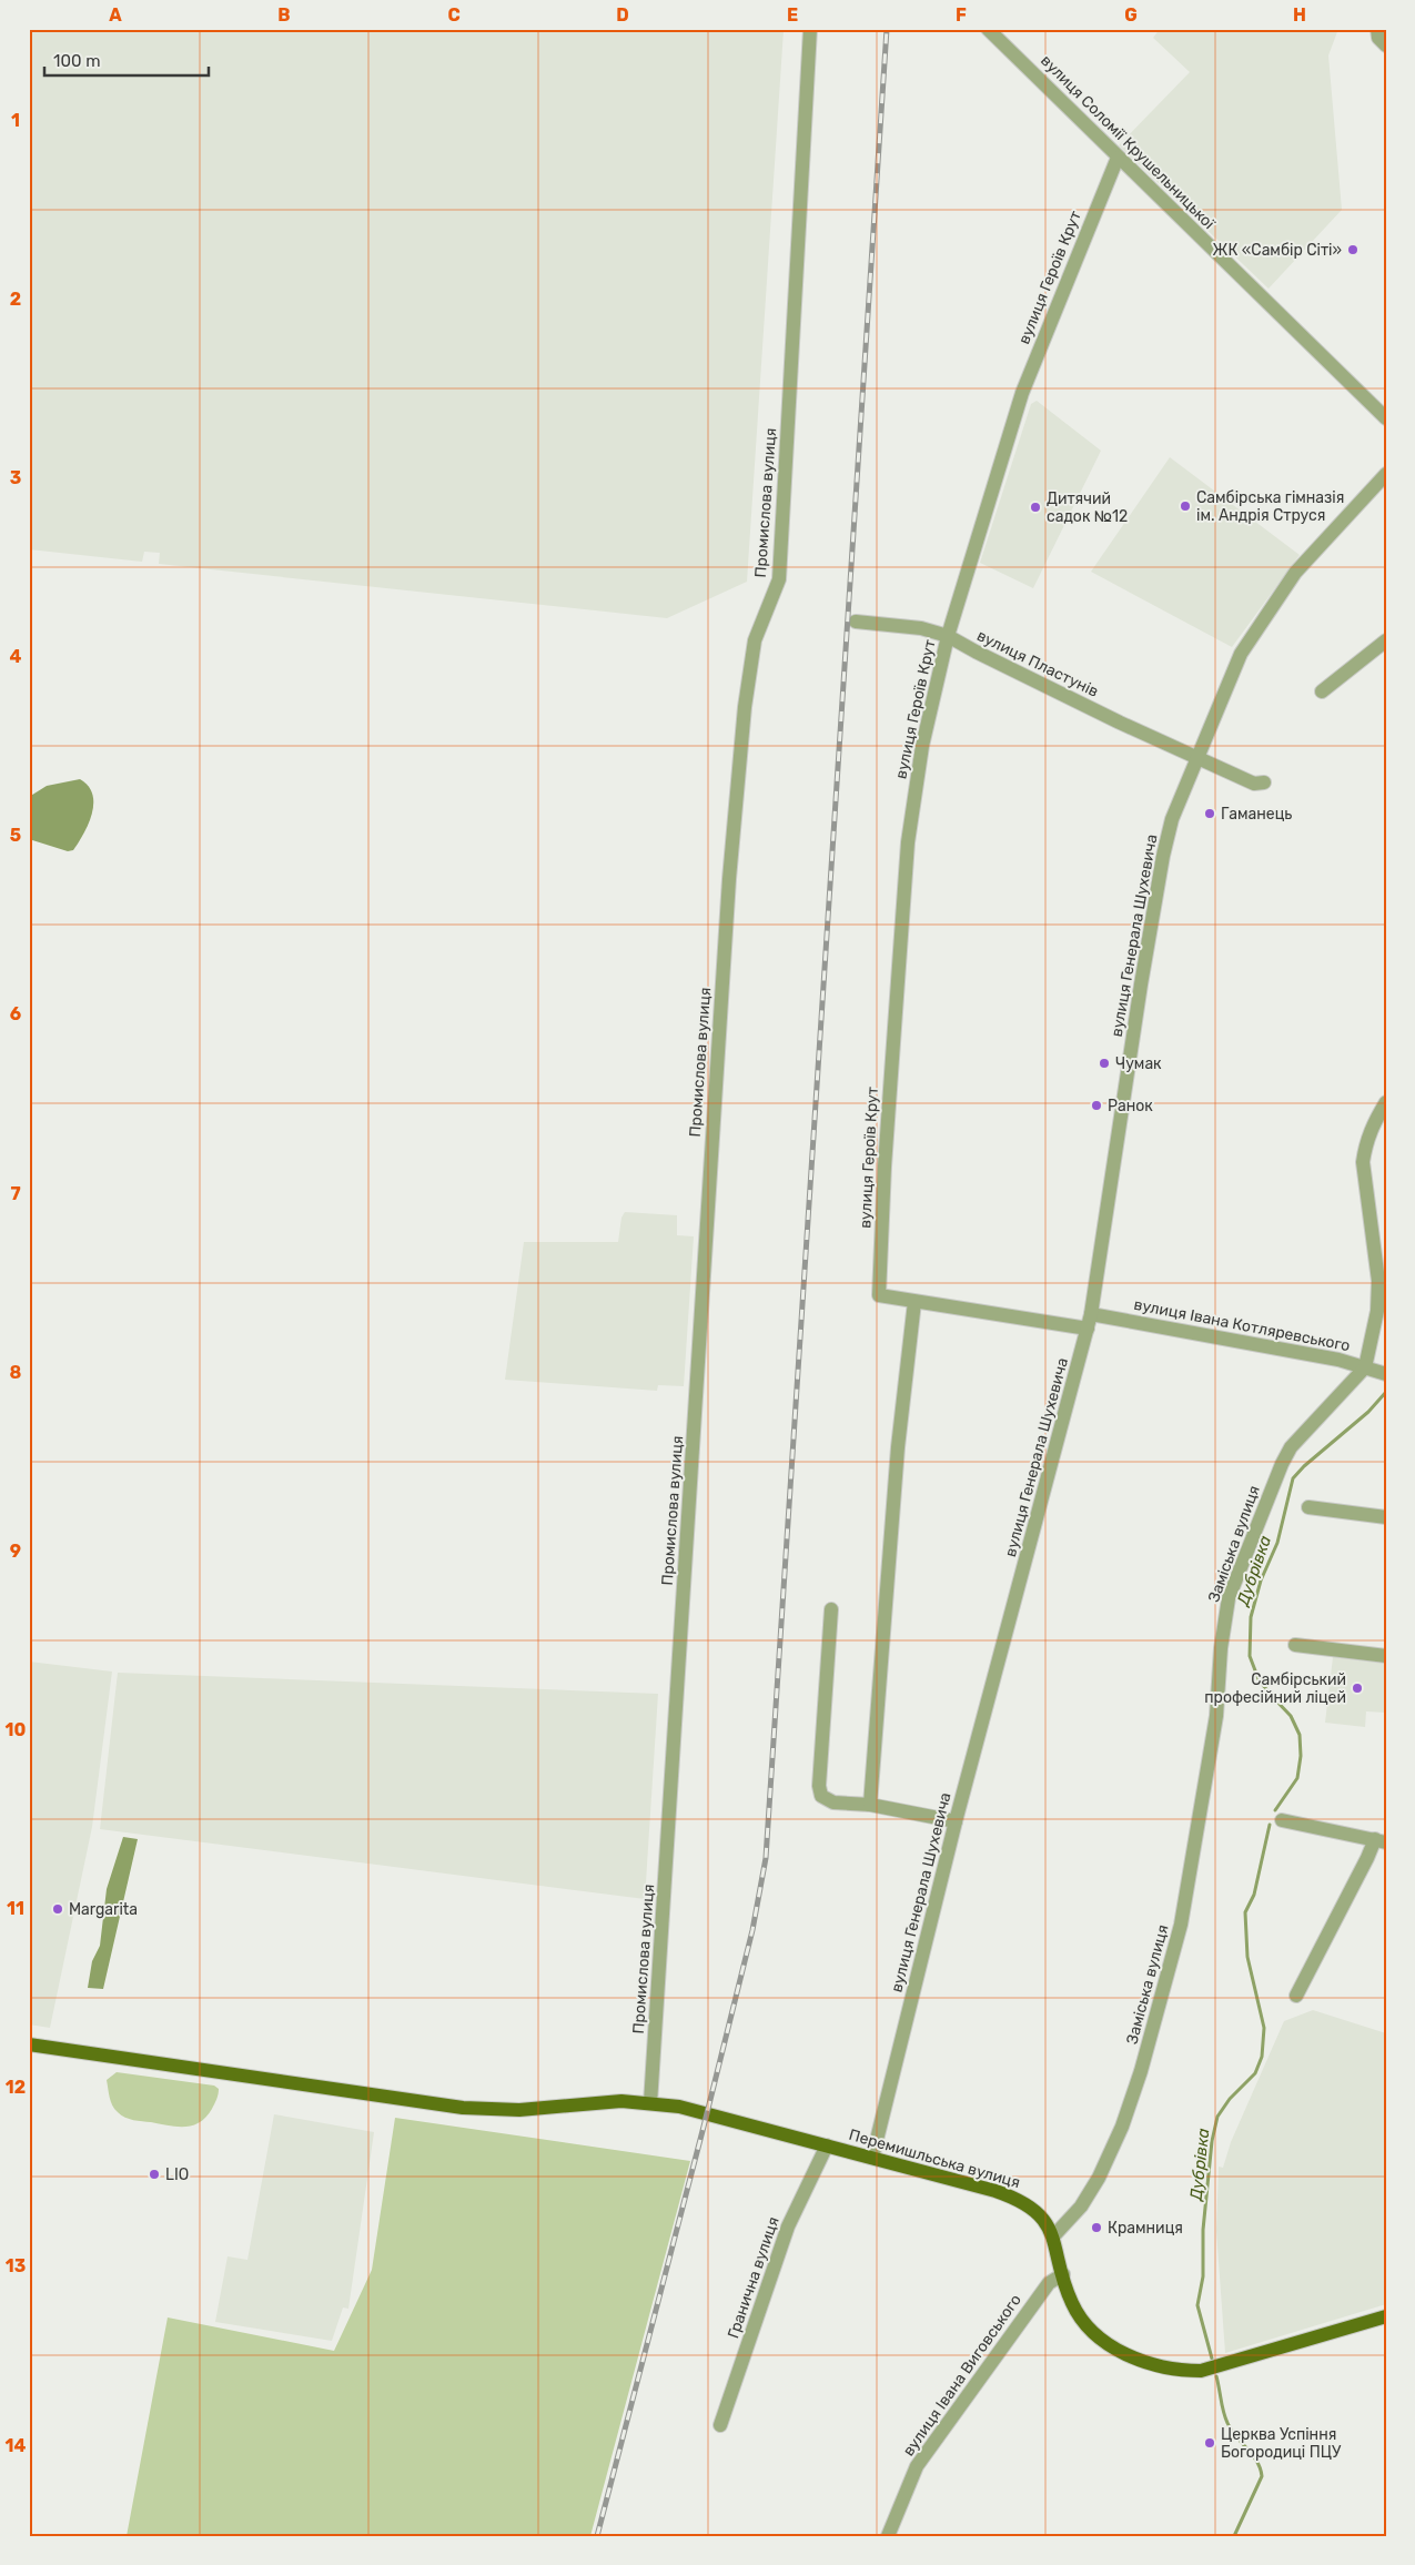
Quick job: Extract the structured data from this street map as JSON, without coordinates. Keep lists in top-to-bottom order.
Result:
{
  "streets": {
    "main road": ["Перемишльська вулиця"],
    "street": [
      "вулиця Соломії Крушельницької",
      "вулиця Героїв Крут",
      "Промислова вулиця",
      "вулиця Пластунів",
      "вулиця Генерала Шухевича",
      "вулиця Івана Котляревського",
      "Заміська вулиця",
      "Гранична вулиця",
      "вулиця Івана Виговського"
    ]
  },
  "crossings": [
    ["вулиця Соломії Крушельницької", "вулиця Героїв Крут"],
    ["вулиця Героїв Крут", "вулиця Пластунів"],
    ["Промислова вулиця", "Перемишльська вулиця"],
    ["вулиця Пластунів", "вулиця Генерала Шухевича"],
    ["вулиця Генерала Шухевича", "вулиця Івана Котляревського"],
    ["вулиця Генерала Шухевича", "Перемишльська вулиця"],
    ["вулиця Івана Котляревського", "Заміська вулиця"],
    ["Заміська вулиця", "Перемишльська вулиця"],
    ["Перемишльська вулиця", "Гранична вулиця"],
    ["Перемишльська вулиця", "вулиця Івана Виговського"]
  ],
  "water": ["Дубрівка"],
  "places": [
    "ЖК «Самбір Сіті»",
    "Самбірська гімназія ім. Андрія Струся",
    "Дитячий садок №12",
    "Гаманець",
    "Чумак",
    "Ранок",
    "Самбірський професійний ліцей",
    "Margarita",
    "LIO",
    "Крамниця",
    "Церква Успіння Богородиці ПЦУ"
  ],
  "scale_bar": "100 m",
  "grid": {
    "columns": [
      "A",
      "B",
      "C",
      "D",
      "E",
      "F",
      "G",
      "H"
    ],
    "rows": [
      "1",
      "2",
      "3",
      "4",
      "5",
      "6",
      "7",
      "8",
      "9",
      "10",
      "11",
      "12",
      "13",
      "14"
    ]
  }
}
